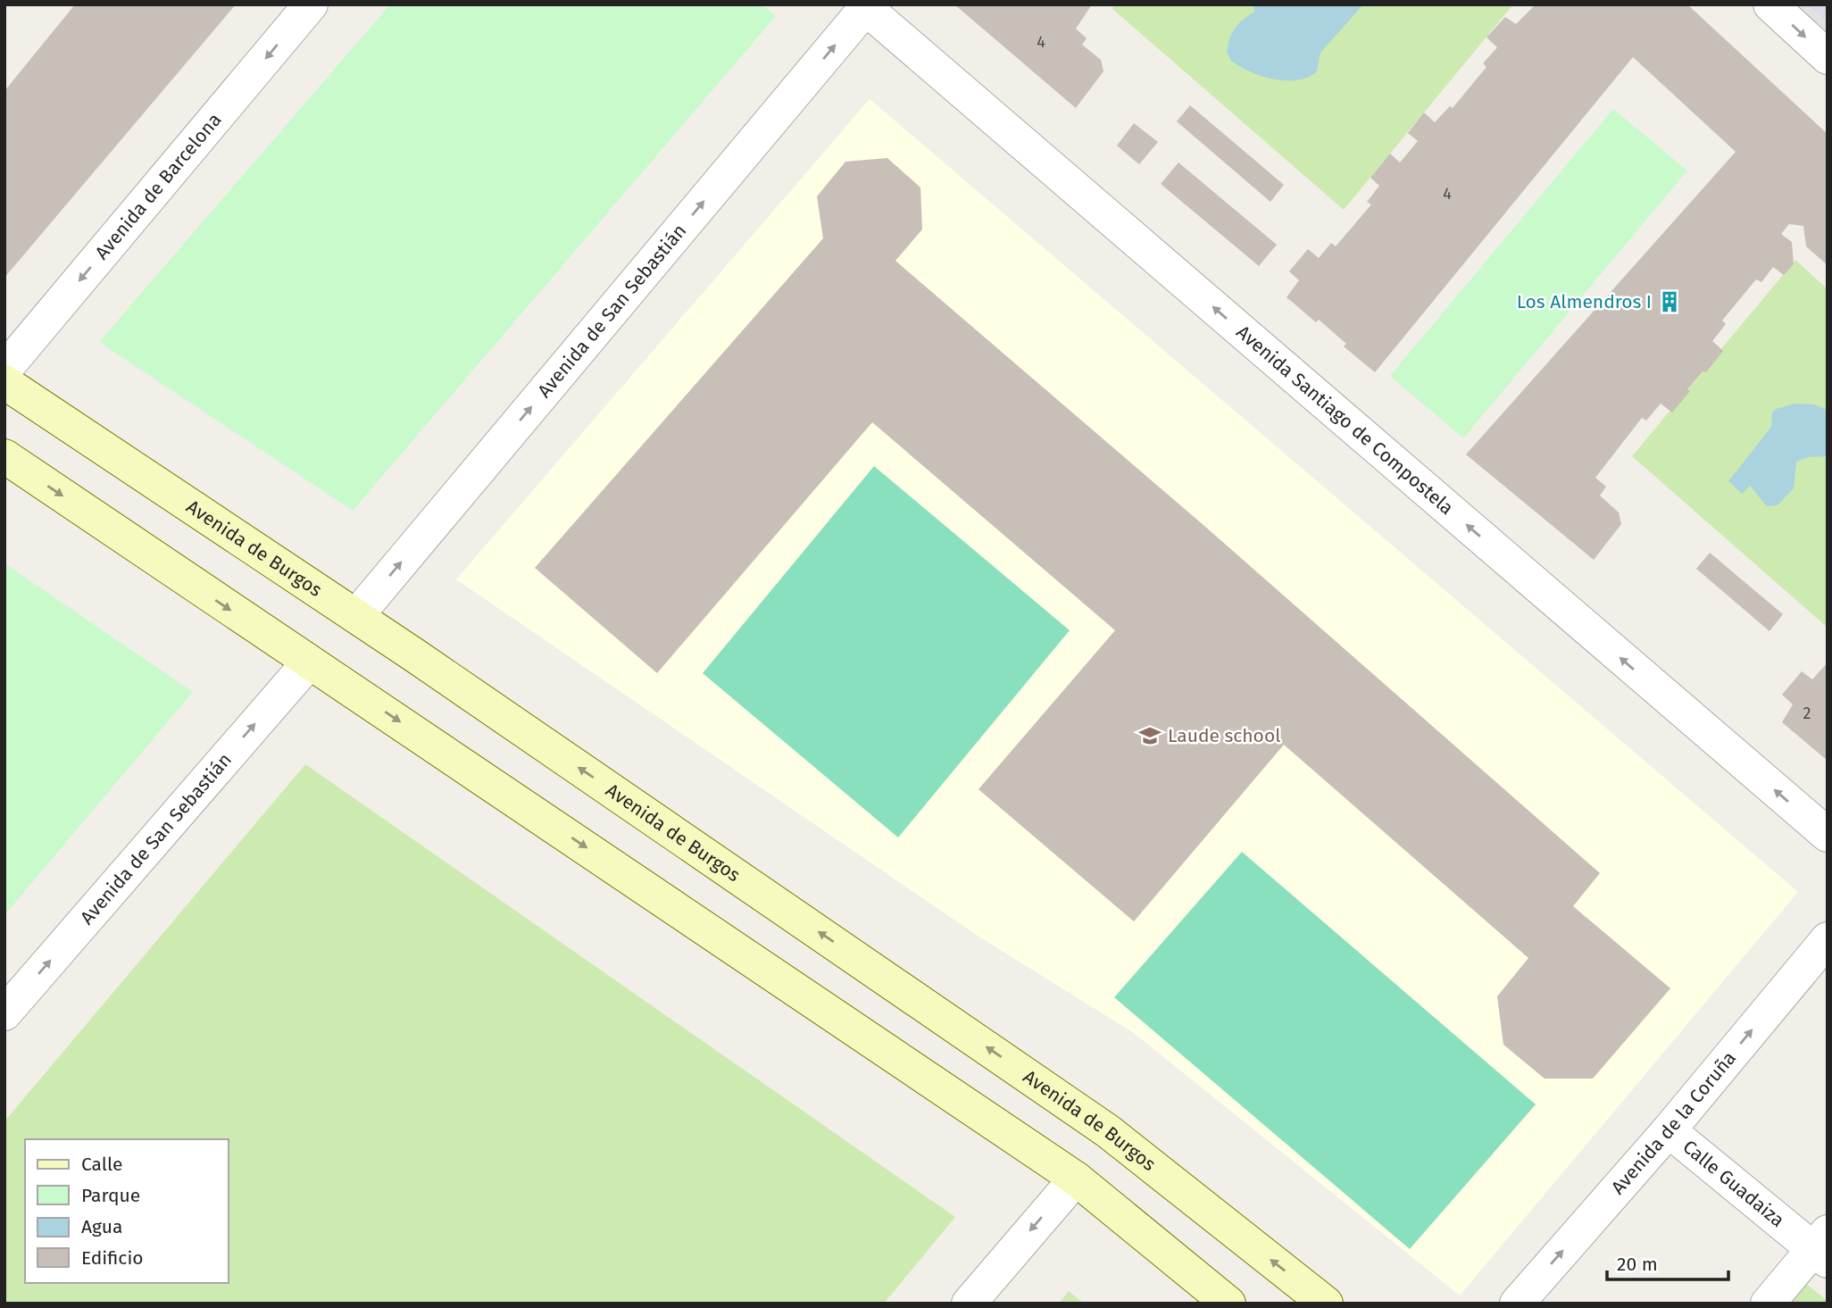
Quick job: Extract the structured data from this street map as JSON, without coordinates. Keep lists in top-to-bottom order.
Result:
{
  "streets": {
    "street": [
      "Avenida de Barcelona",
      "Avenida de San Sebastián",
      "Avenida Santiago de Compostela",
      "Avenida de Burgos",
      "Avenida de la Coruña",
      "Calle Guadaiza"
    ]
  },
  "crossings": [
    ["Avenida de San Sebastián", "Avenida Santiago de Compostela"],
    ["Avenida de San Sebastián", "Avenida de Burgos"],
    ["Avenida de la Coruña", "Calle Guadaiza"]
  ],
  "one_way": [
    "Avenida de Barcelona",
    "Avenida de San Sebastián",
    "Avenida Santiago de Compostela",
    "Avenida de la Coruña"
  ],
  "places": {
    "building": ["Los Almendros I"],
    "school or university": ["Laude school"]
  },
  "house_numbers": ["4", "4", "2"],
  "legend": [
    "Calle",
    "Parque",
    "Agua",
    "Edificio"
  ],
  "scale_bar": "20 m"
}
